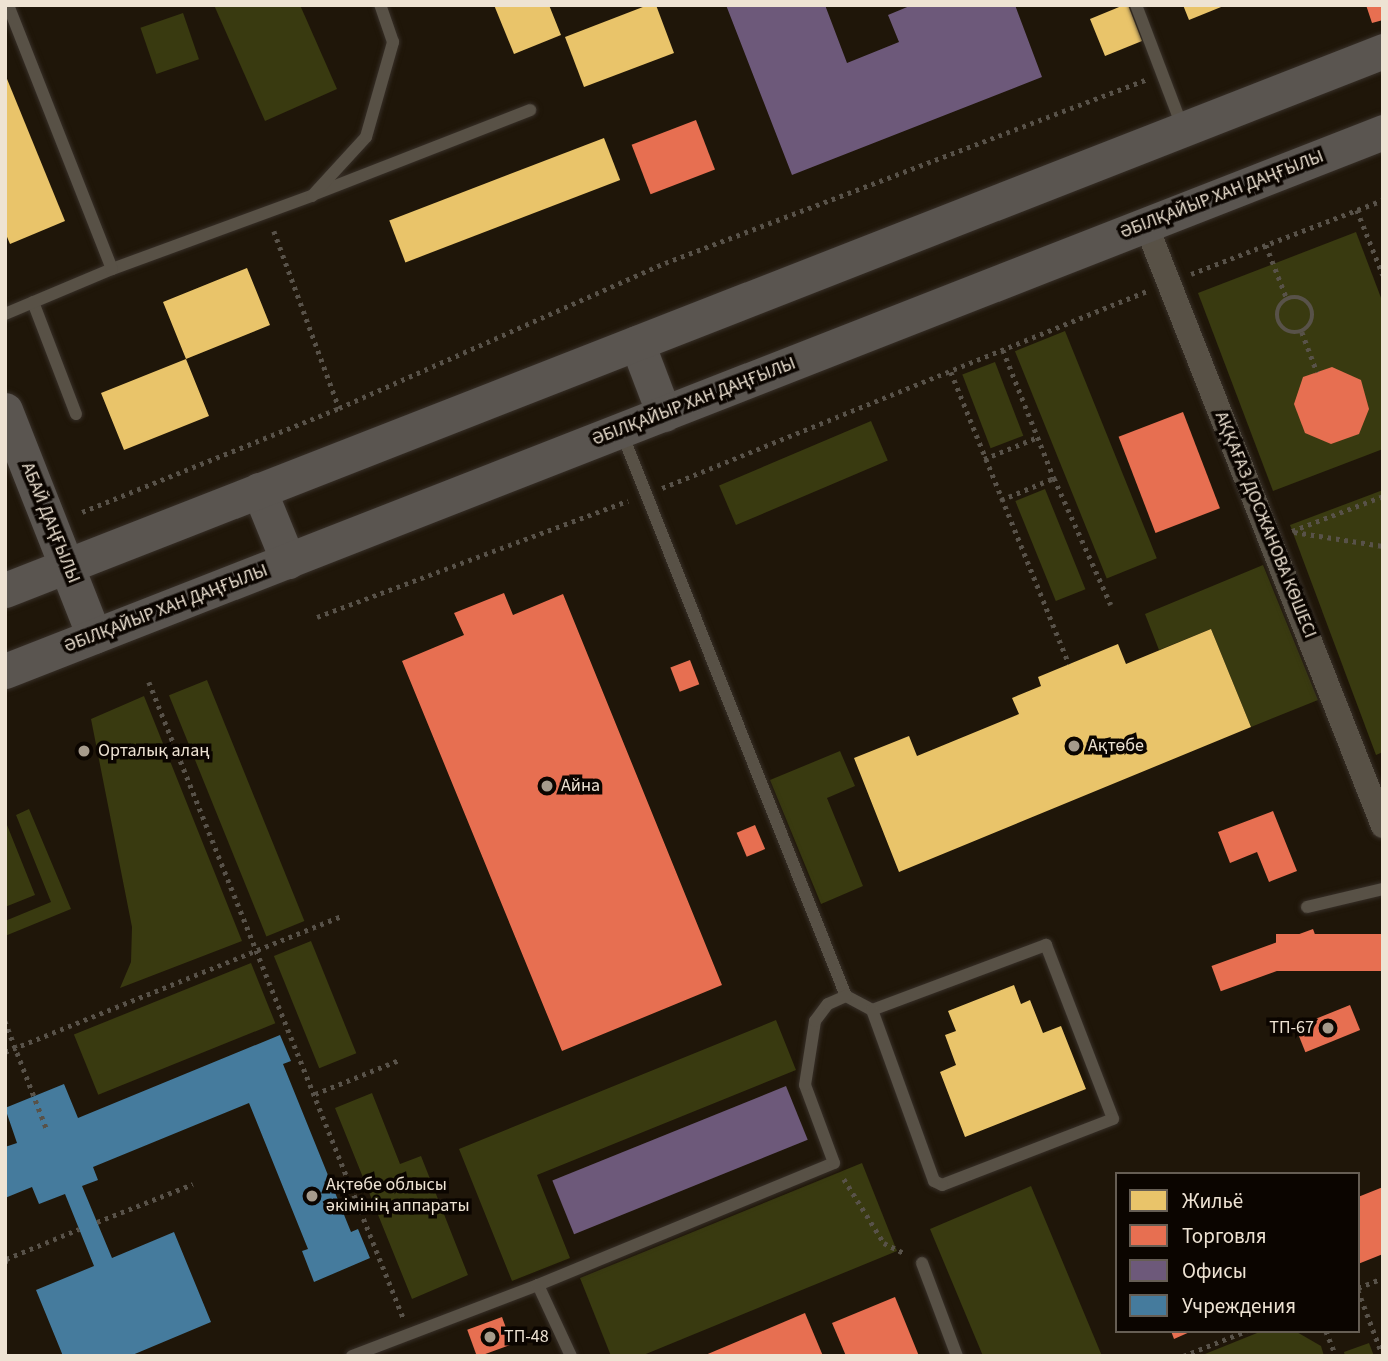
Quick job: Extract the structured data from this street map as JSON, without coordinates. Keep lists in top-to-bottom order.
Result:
{
  "streets": {
    "main road": ["ӘБІЛҚАЙЫР ХАН ДАҢҒЫЛЫ", "АБАЙ ДАҢҒЫЛЫ"],
    "street": ["АҚҚАҒАЗ ДОСЖАНОВА КӨШЕСІ"]
  },
  "crossings": [
    ["ӘБІЛҚАЙЫР ХАН ДАҢҒЫЛЫ", "АБАЙ ДАҢҒЫЛЫ"],
    ["ӘБІЛҚАЙЫР ХАН ДАҢҒЫЛЫ", "АҚҚАҒАЗ ДОСЖАНОВА КӨШЕСІ"]
  ],
  "places": [
    "Ақтөбе",
    "Орталық алаң",
    "Айна",
    "ТП-67",
    "Ақтөбе облысы әкімінің аппараты",
    "ТП-48"
  ],
  "legend": [
    "Жильё",
    "Торговля",
    "Офисы",
    "Учреждения"
  ]
}
